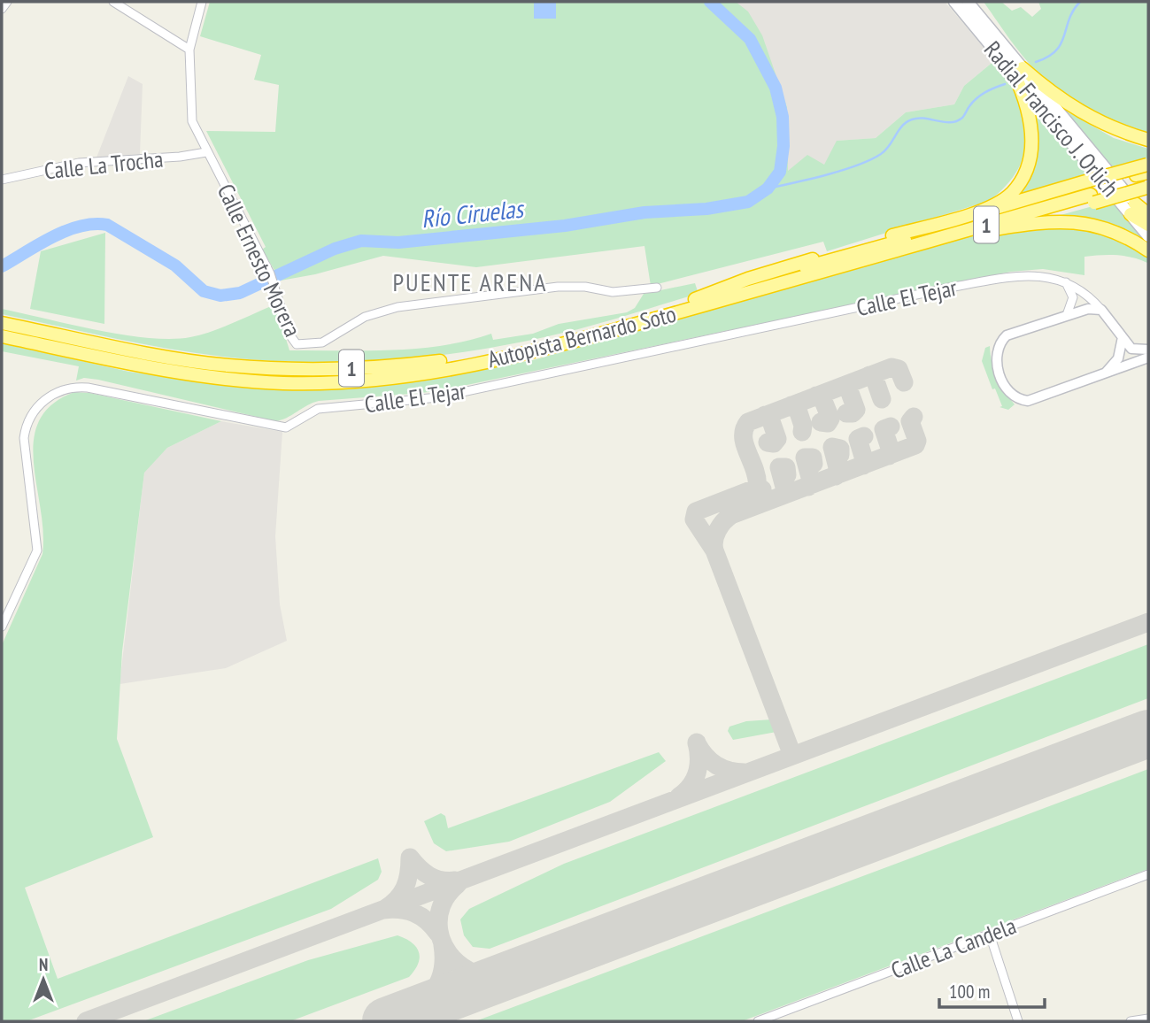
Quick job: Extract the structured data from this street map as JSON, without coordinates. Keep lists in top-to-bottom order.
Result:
{
  "streets": {
    "highway": ["1", "Autopista Bernardo Soto"],
    "main road": ["Radial Francisco J. Orlich"],
    "street": [
      "Calle La Trocha",
      "Calle Ernesto Morera",
      "Calle El Tejar",
      "Calle La Candela"
    ]
  },
  "crossings": [
    ["Calle La Trocha", "Calle Ernesto Morera"],
    ["1", "Autopista Bernardo Soto"]
  ],
  "districts": ["PUENTE ARENA"],
  "water": ["Río Ciruelas"],
  "scale_bar": "100 m",
  "north": "top"
}
